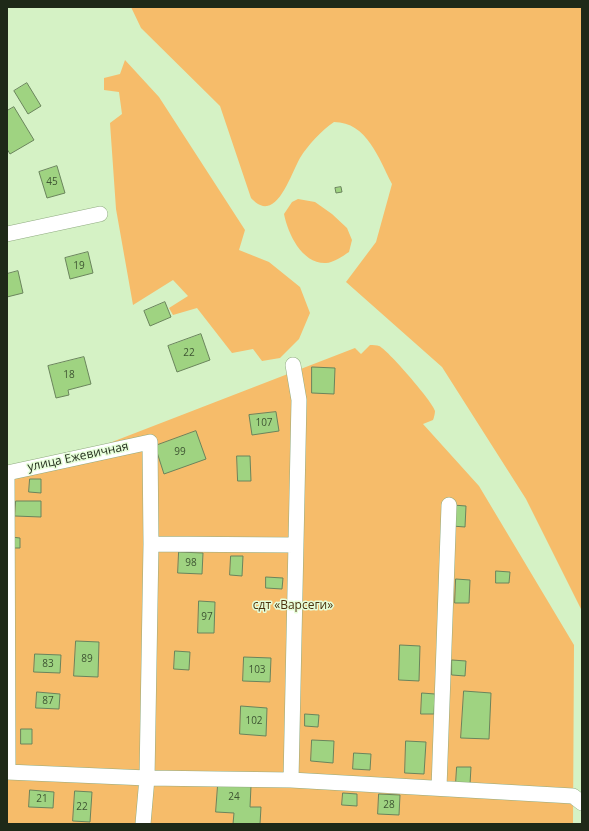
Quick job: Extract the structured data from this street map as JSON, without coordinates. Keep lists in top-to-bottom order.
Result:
{
  "streets": {
    "street": ["улица Ежевичная"]
  },
  "parks": ["сдт «Варсеги»"],
  "house_numbers": [
    "45",
    "19",
    "22",
    "18",
    "107",
    "99",
    "98",
    "97",
    "89",
    "83",
    "103",
    "87",
    "102",
    "24",
    "21",
    "28",
    "22"
  ]
}
